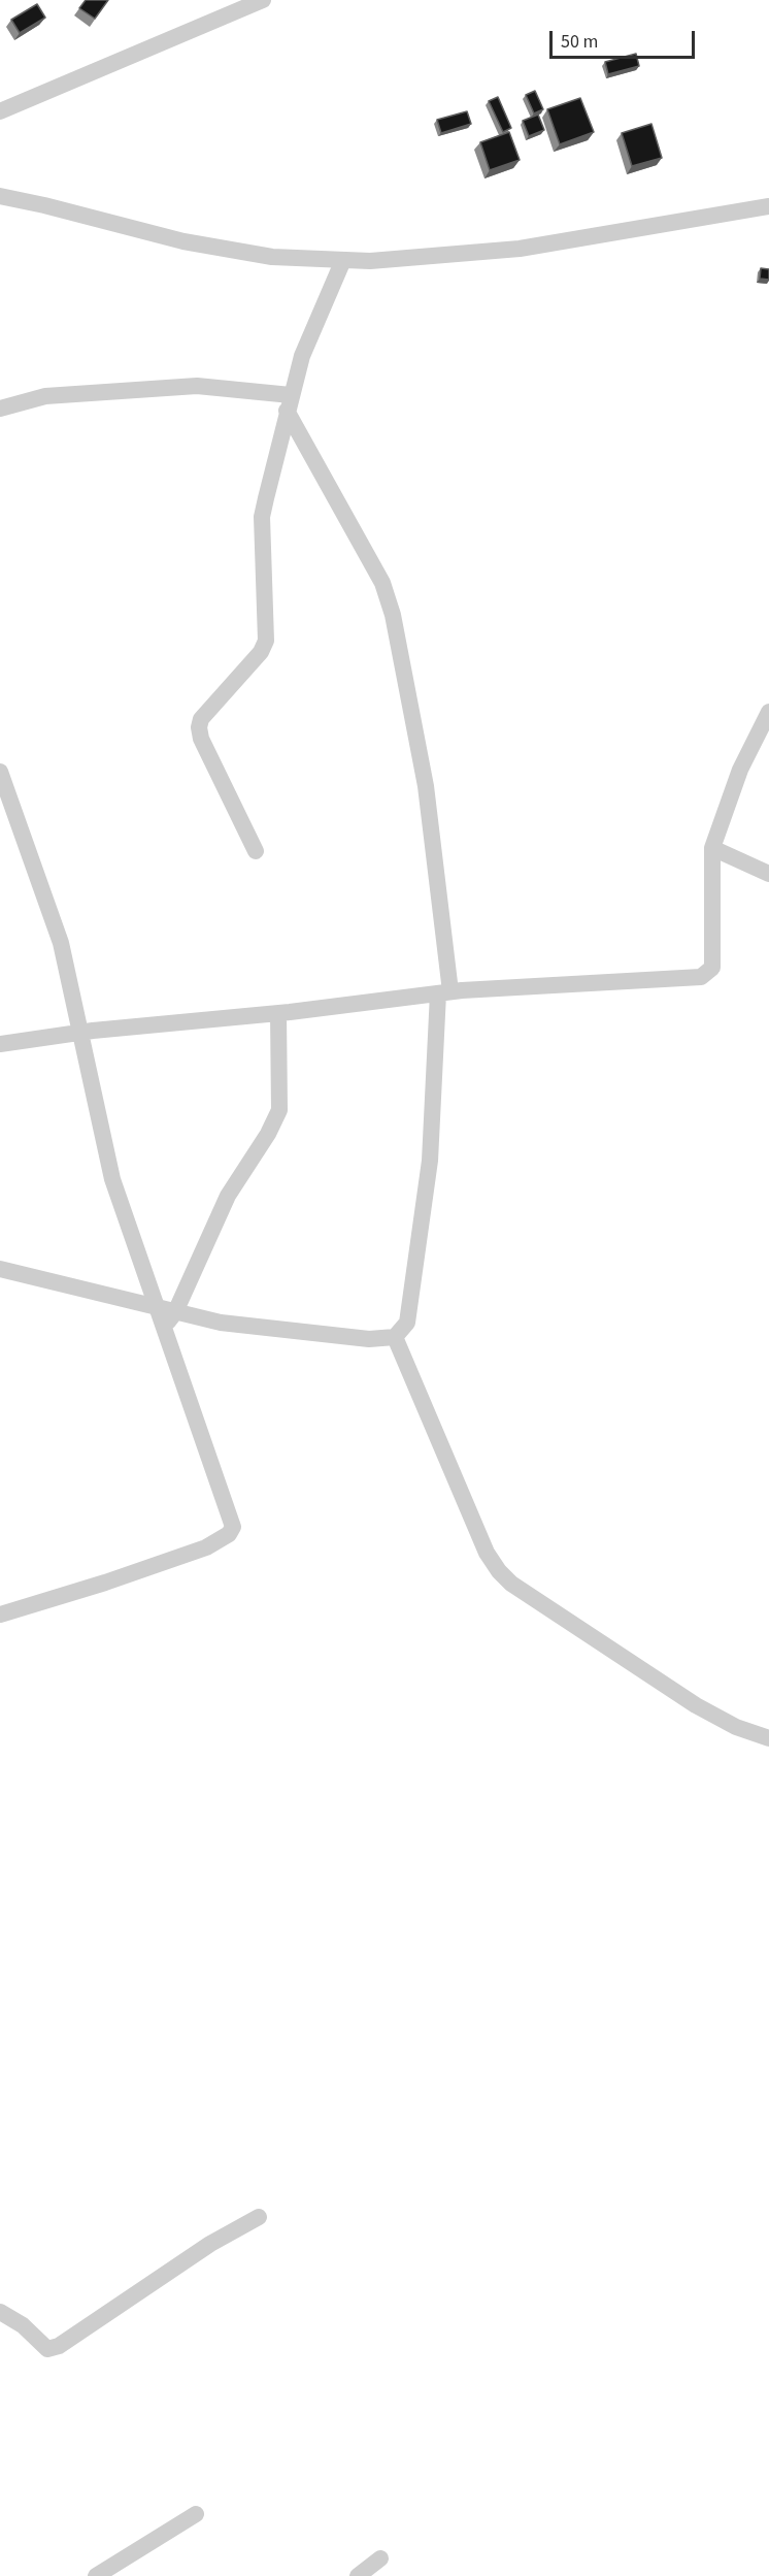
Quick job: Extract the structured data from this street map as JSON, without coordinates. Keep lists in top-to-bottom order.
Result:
{
  "scale_bar": "50 m"
}
